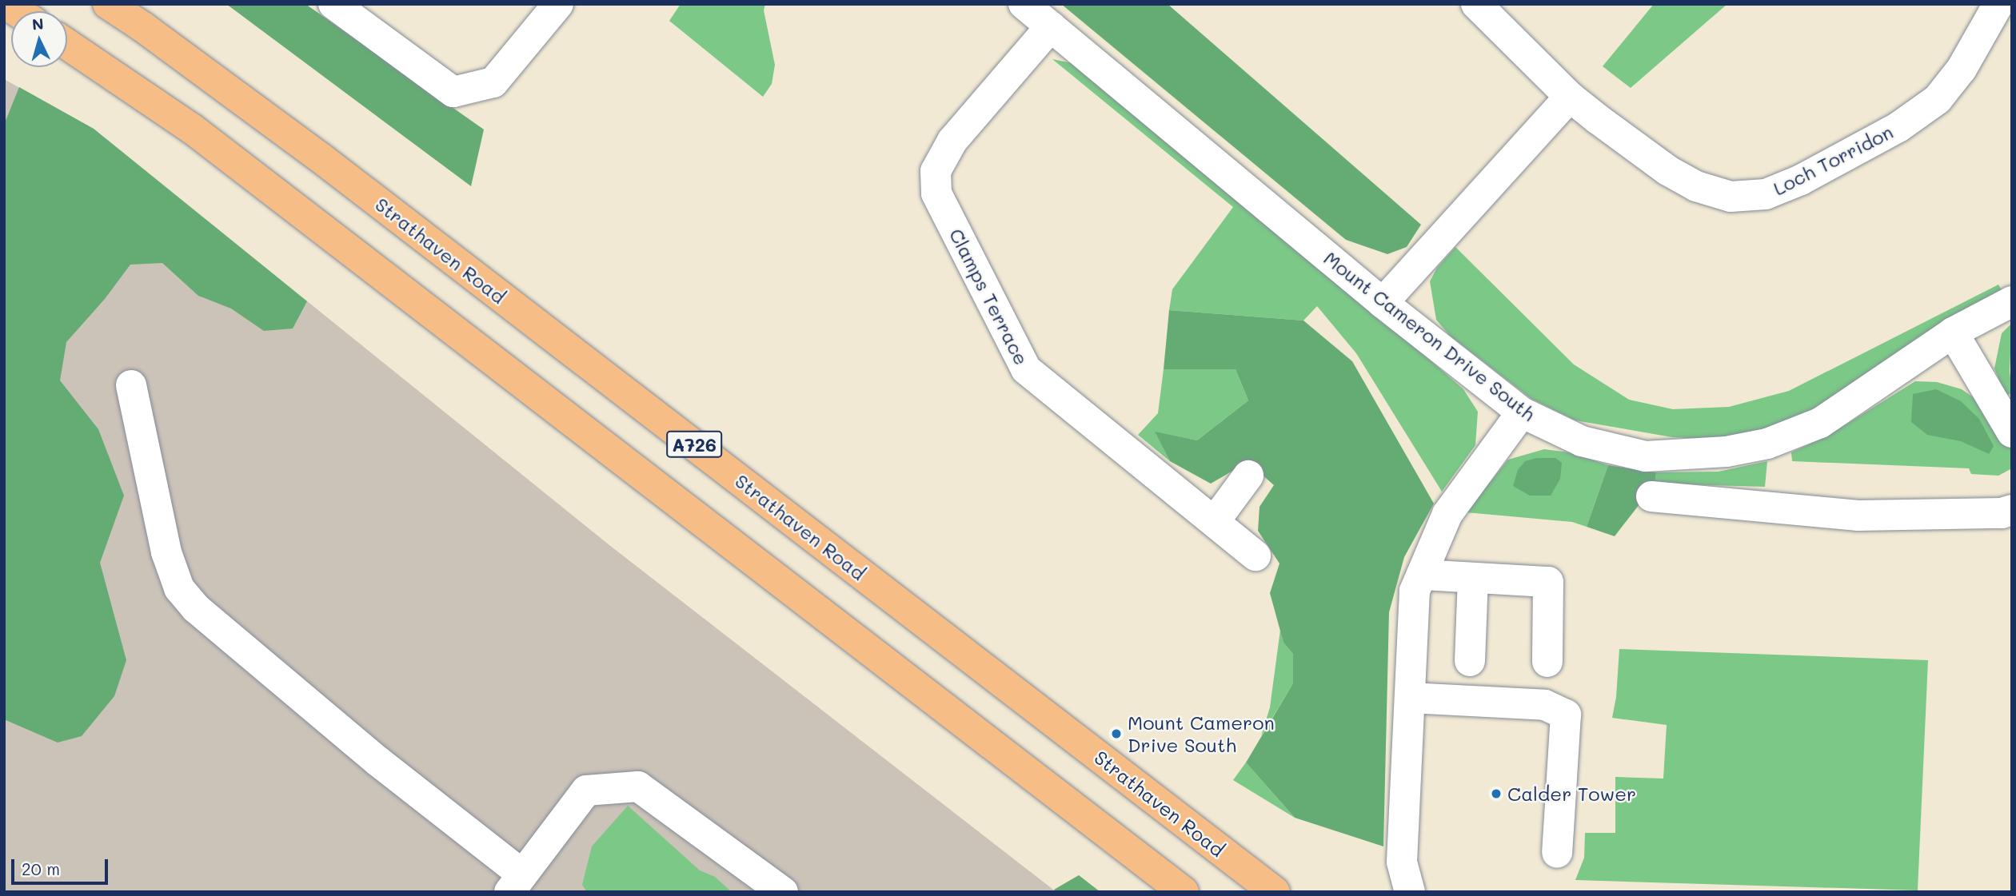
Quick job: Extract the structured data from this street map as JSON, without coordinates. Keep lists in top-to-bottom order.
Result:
{
  "streets": {
    "main road": ["Strathaven Road", "A726"],
    "street": ["Loch Torridon", "Clamps Terrace", "Mount Cameron Drive South"]
  },
  "crossings": [
    ["Clamps Terrace", "Mount Cameron Drive South"]
  ],
  "places": ["Mount Cameron Drive South", "Calder Tower"],
  "scale_bar": "20 m",
  "north": "top"
}
